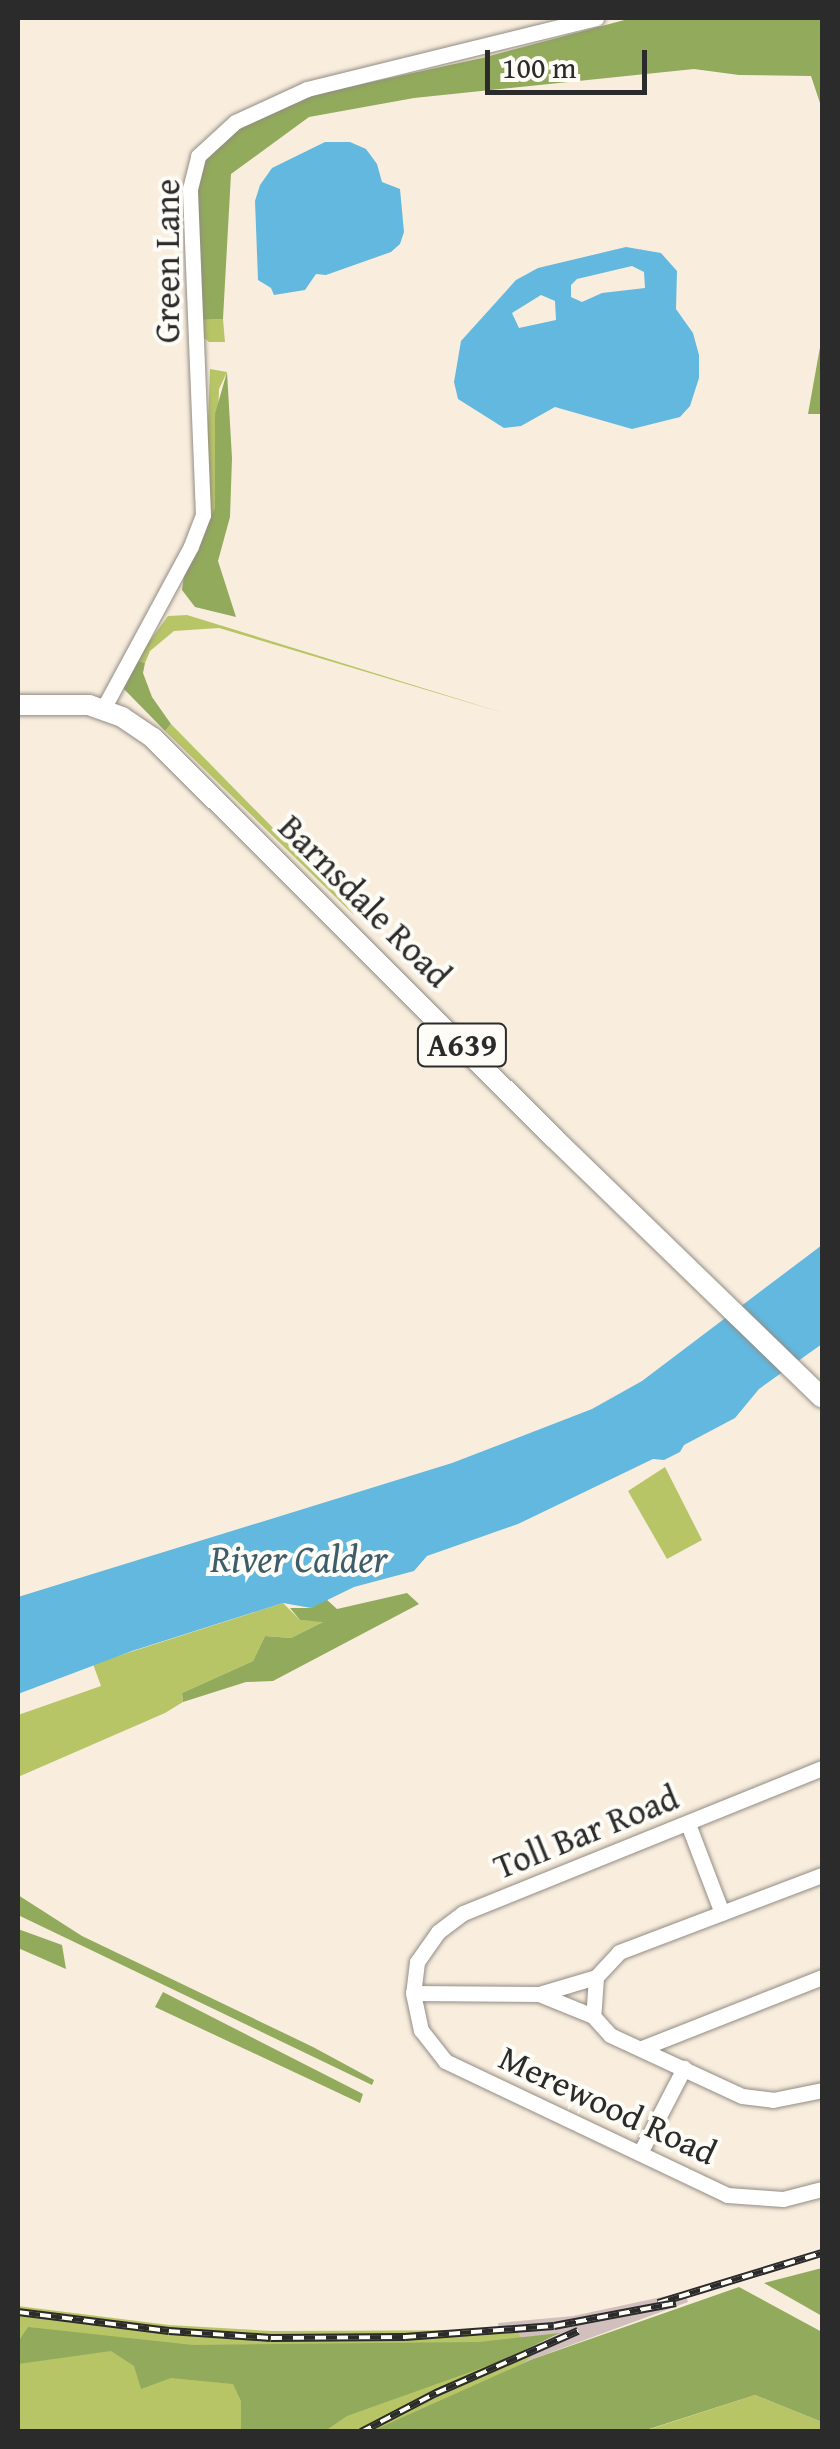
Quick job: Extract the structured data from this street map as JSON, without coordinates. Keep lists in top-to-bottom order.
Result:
{
  "streets": {
    "main road": ["Barnsdale Road", "A639"],
    "street": ["Green Lane", "Toll Bar Road", "Merewood Road"]
  },
  "crossings": [
    ["Green Lane", "Barnsdale Road"],
    ["Toll Bar Road", "Merewood Road"]
  ],
  "water": ["River Calder"],
  "scale_bar": "100 m"
}
